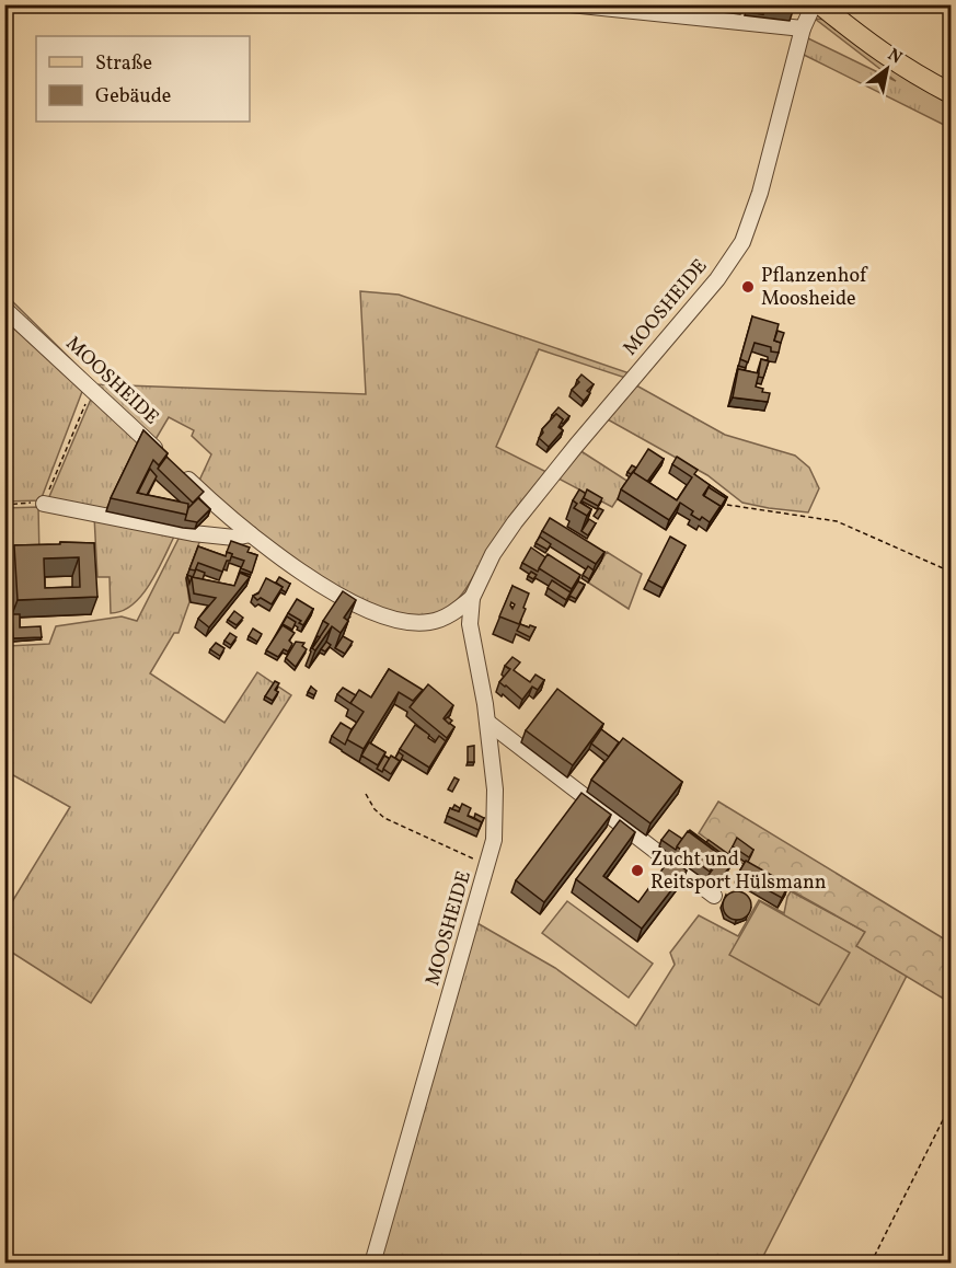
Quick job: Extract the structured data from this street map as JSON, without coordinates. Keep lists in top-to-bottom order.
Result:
{
  "streets": {
    "street": ["MOOSHEIDE"]
  },
  "places": ["Pflanzenhof Moosheide", "Zucht und Reitsport Hülsmann"],
  "legend": ["Straße", "Gebäude"],
  "north": "top right"
}
